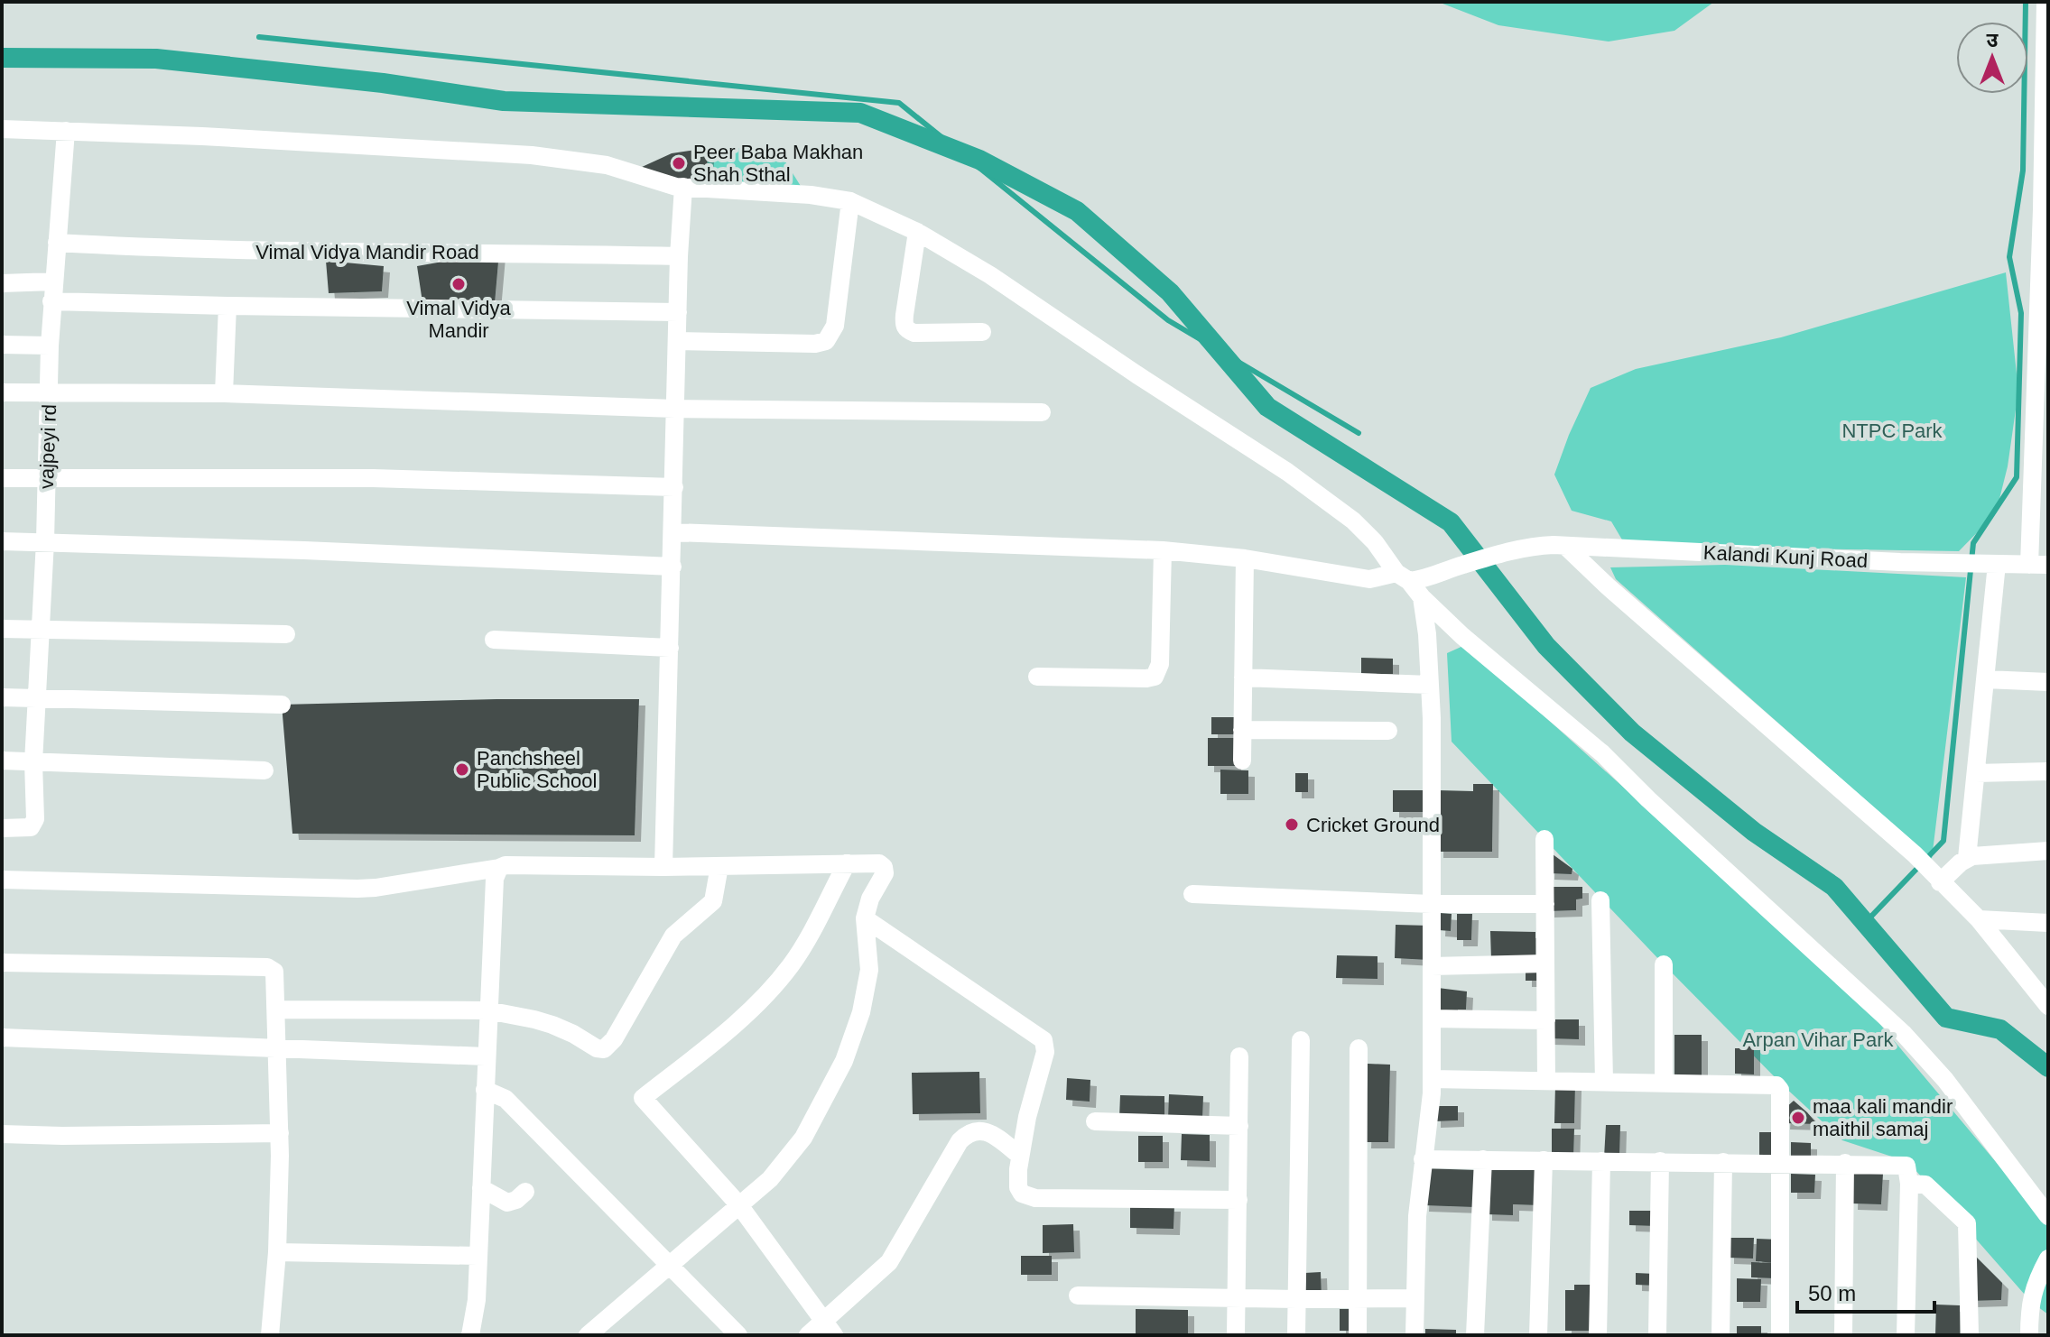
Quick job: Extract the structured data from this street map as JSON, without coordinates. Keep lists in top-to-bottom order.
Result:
{
  "streets": {
    "street": ["Vimal Vidya Mandir Road", "vajpeyi rd", "Kalandi Kunj Road"]
  },
  "crossings": [
    ["Vimal Vidya Mandir Road", "vajpeyi rd"]
  ],
  "parks": ["NTPC Park", "Arpan Vihar Park"],
  "places": [
    "Peer Baba Makhan Shah Sthal",
    "Vimal Vidya Mandir",
    "Panchsheel Public School",
    "Cricket Ground",
    "maa kali mandir maithil samaj"
  ],
  "scale_bar": "50 m",
  "north": "top"
}
